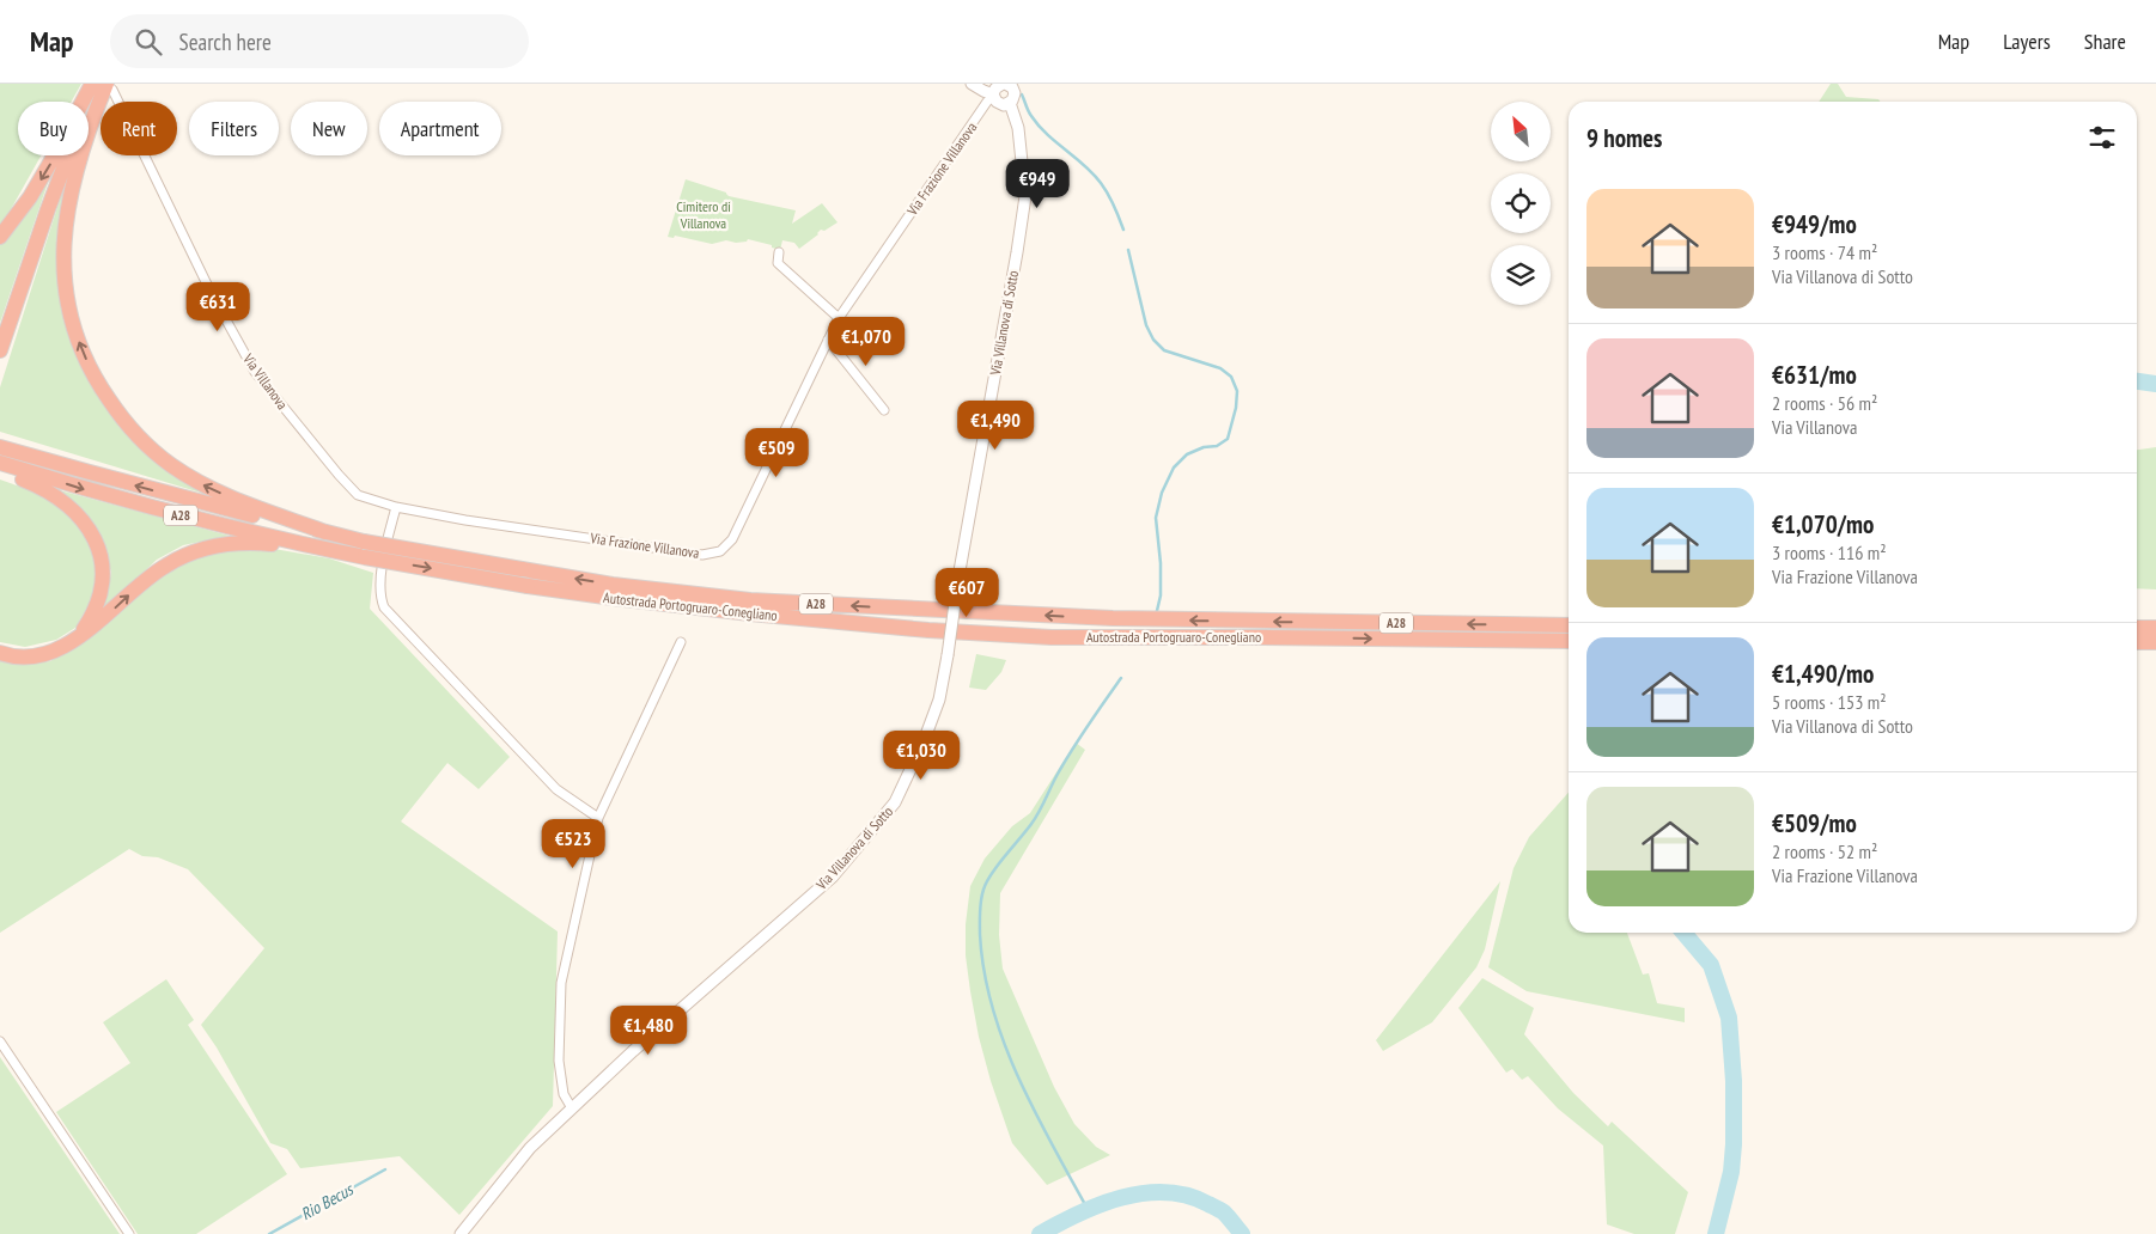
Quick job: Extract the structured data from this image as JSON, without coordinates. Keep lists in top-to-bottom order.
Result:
{
  "streets": {
    "highway": ["A28", "Autostrada Portogruaro-Conegliano"],
    "street": ["Via Frazione Villanova", "Via Villanova di Sotto", "Via Villanova"]
  },
  "crossings": [
    ["Via Frazione Villanova", "Via Villanova di Sotto"],
    ["Via Frazione Villanova", "Via Villanova"]
  ],
  "water": ["Rio Becus"],
  "parks": ["Cimitero di Villanova"],
  "north": "top left",
  "page": {
    "header": "Map",
    "search": "Search here",
    "nav": ["Map", "Layers", "Share"],
    "chip": [
      "Buy",
      "Rent",
      "Filters",
      "New",
      "Apartment"
    ],
    "heading": "9 homes",
    "price": [
      "€949",
      "€631",
      "€1,070",
      "€1,490",
      "€509",
      "€607",
      "€1,030",
      "€523",
      "€1,480"
    ],
    "list": [
      {
        "name": "€949/mo",
        "note": "3 rooms · 74 m² · Via Villanova di Sotto"
      },
      {
        "name": "€631/mo",
        "note": "2 rooms · 56 m² · Via Villanova"
      },
      {
        "name": "€1,070/mo",
        "note": "3 rooms · 116 m² · Via Frazione Villanova"
      },
      {
        "name": "€1,490/mo",
        "note": "5 rooms · 153 m² · Via Villanova di Sotto"
      },
      {
        "name": "€509/mo",
        "note": "2 rooms · 52 m² · Via Frazione Villanova"
      }
    ]
  }
}
